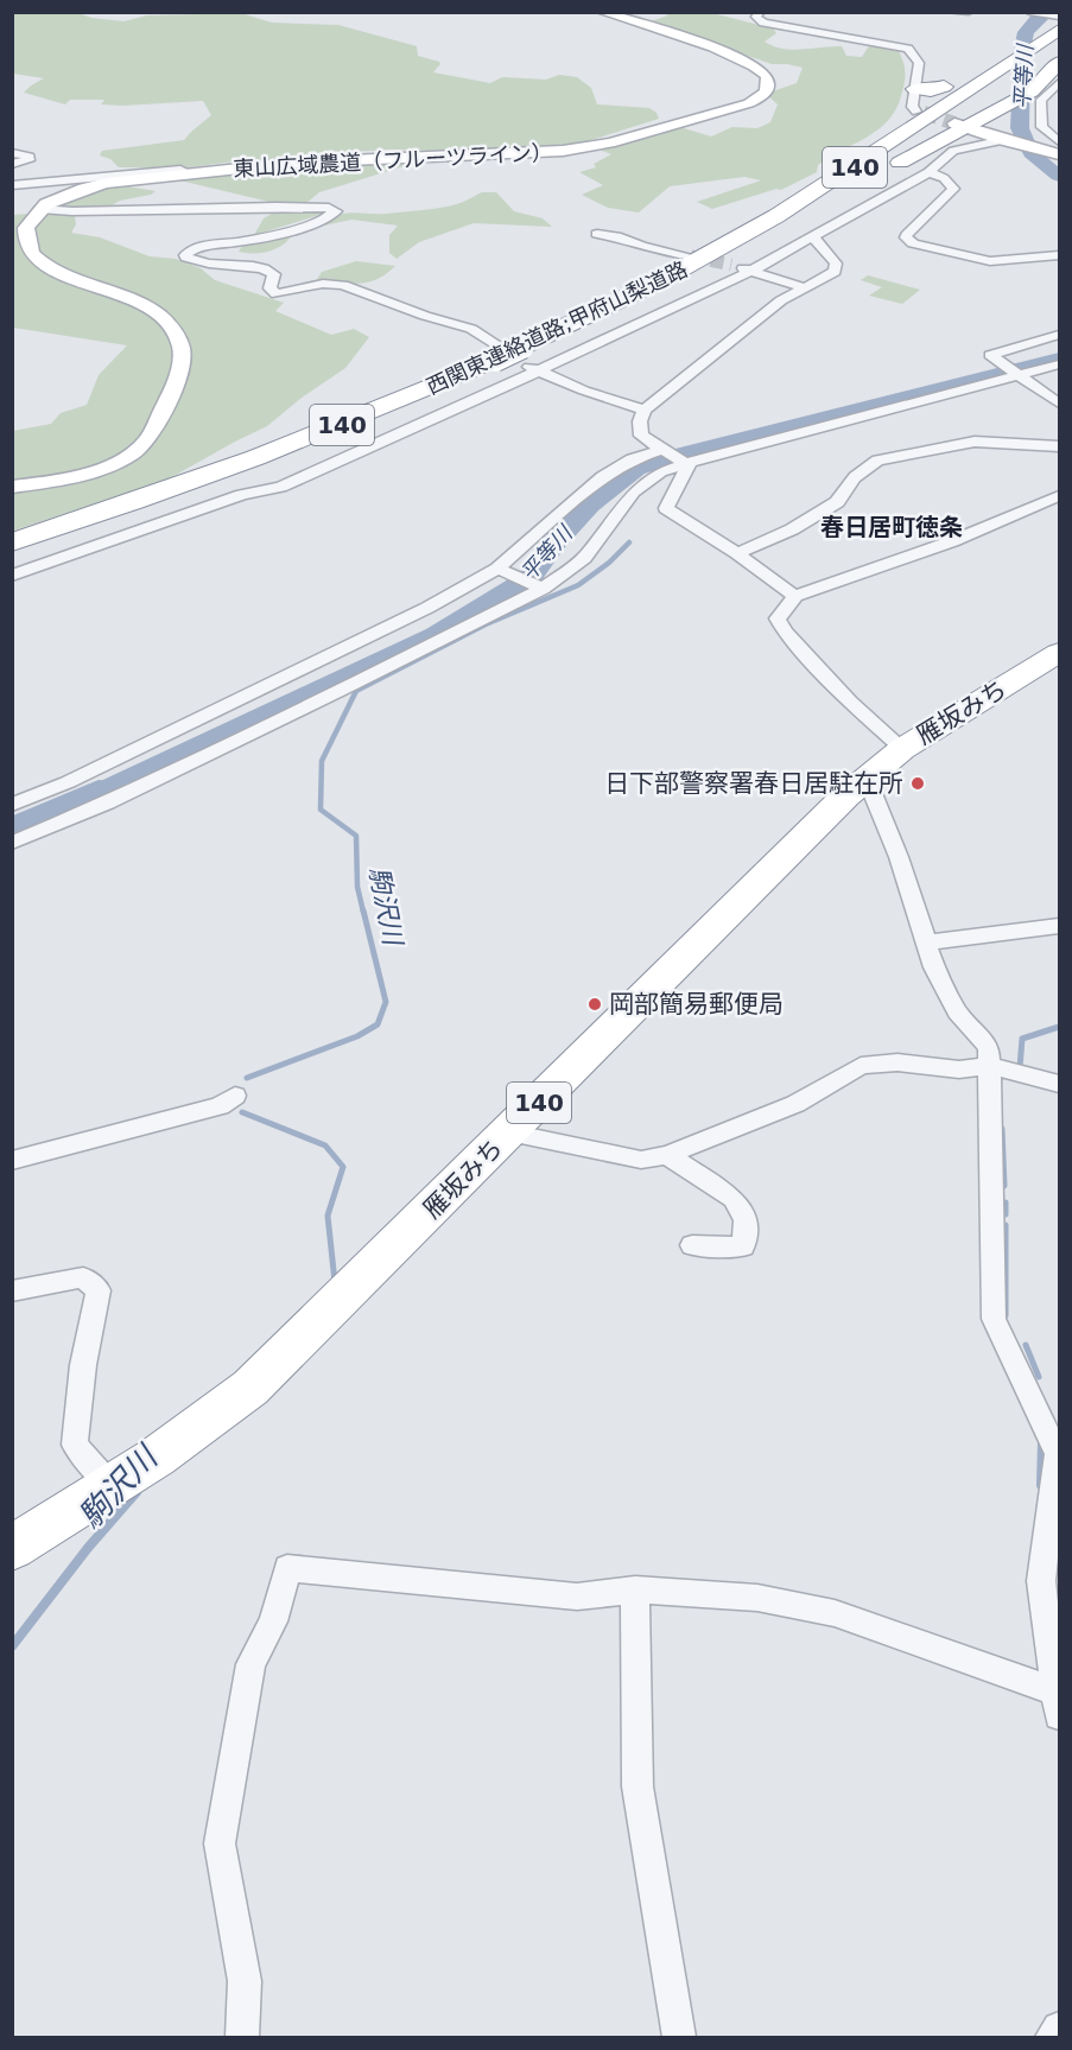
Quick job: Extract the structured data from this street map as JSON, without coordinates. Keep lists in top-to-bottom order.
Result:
{
  "streets": {
    "highway": ["140", "西関東連絡道路;甲府山梨道路", "雁坂みち"],
    "street": ["東山広域農道（フルーツライン）"]
  },
  "districts": ["春日居町徳条"],
  "water": ["平等川", "駒沢川"],
  "places": ["日下部警察署春日居駐在所", "岡部簡易郵便局"]
}
